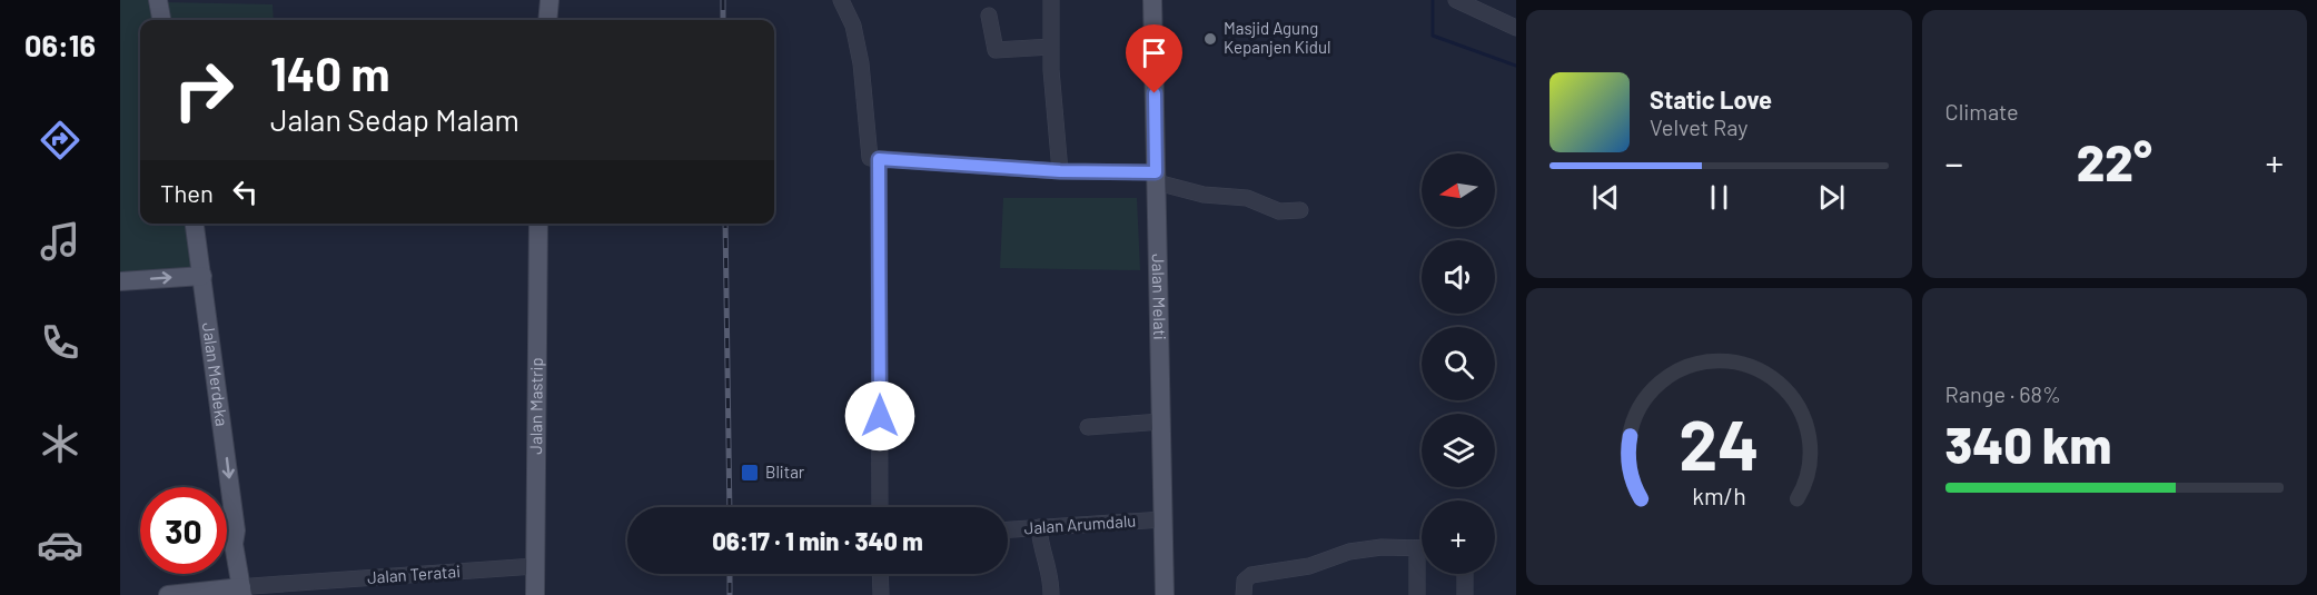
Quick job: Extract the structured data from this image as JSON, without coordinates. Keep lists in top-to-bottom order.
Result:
{
  "streets": {
    "main road": ["Jalan Melati", "Jalan Merdeka", "Jalan Mastrip"],
    "street": ["Jalan Arumdalu", "Jalan Teratai"]
  },
  "crossings": [
    ["Jalan Melati", "Jalan Arumdalu"],
    ["Jalan Merdeka", "Jalan Teratai"],
    ["Jalan Mastrip", "Jalan Teratai"]
  ],
  "one_way": ["Jalan Merdeka"],
  "places": {
    "other": ["Masjid Agung Kepanjen Kidul"],
    "transit": ["Blitar"]
  },
  "north": "left",
  "page": {
    "tabs": "06:16",
    "tile": [
      "Climate",
      ["Range · 68%", "340 km"]
    ],
    "turn": ["140 m", "Jalan Sedap Malam"],
    "song": ["Static Love", "Velvet Ray"],
    "heat": ["−", "22°", "+"],
    "map_buttons": "+",
    "then": "Then",
    "limit": "30",
    "trip": "06:17 · 1 min · 340 m",
    "gauge": ["24", "km/h"]
  }
}
